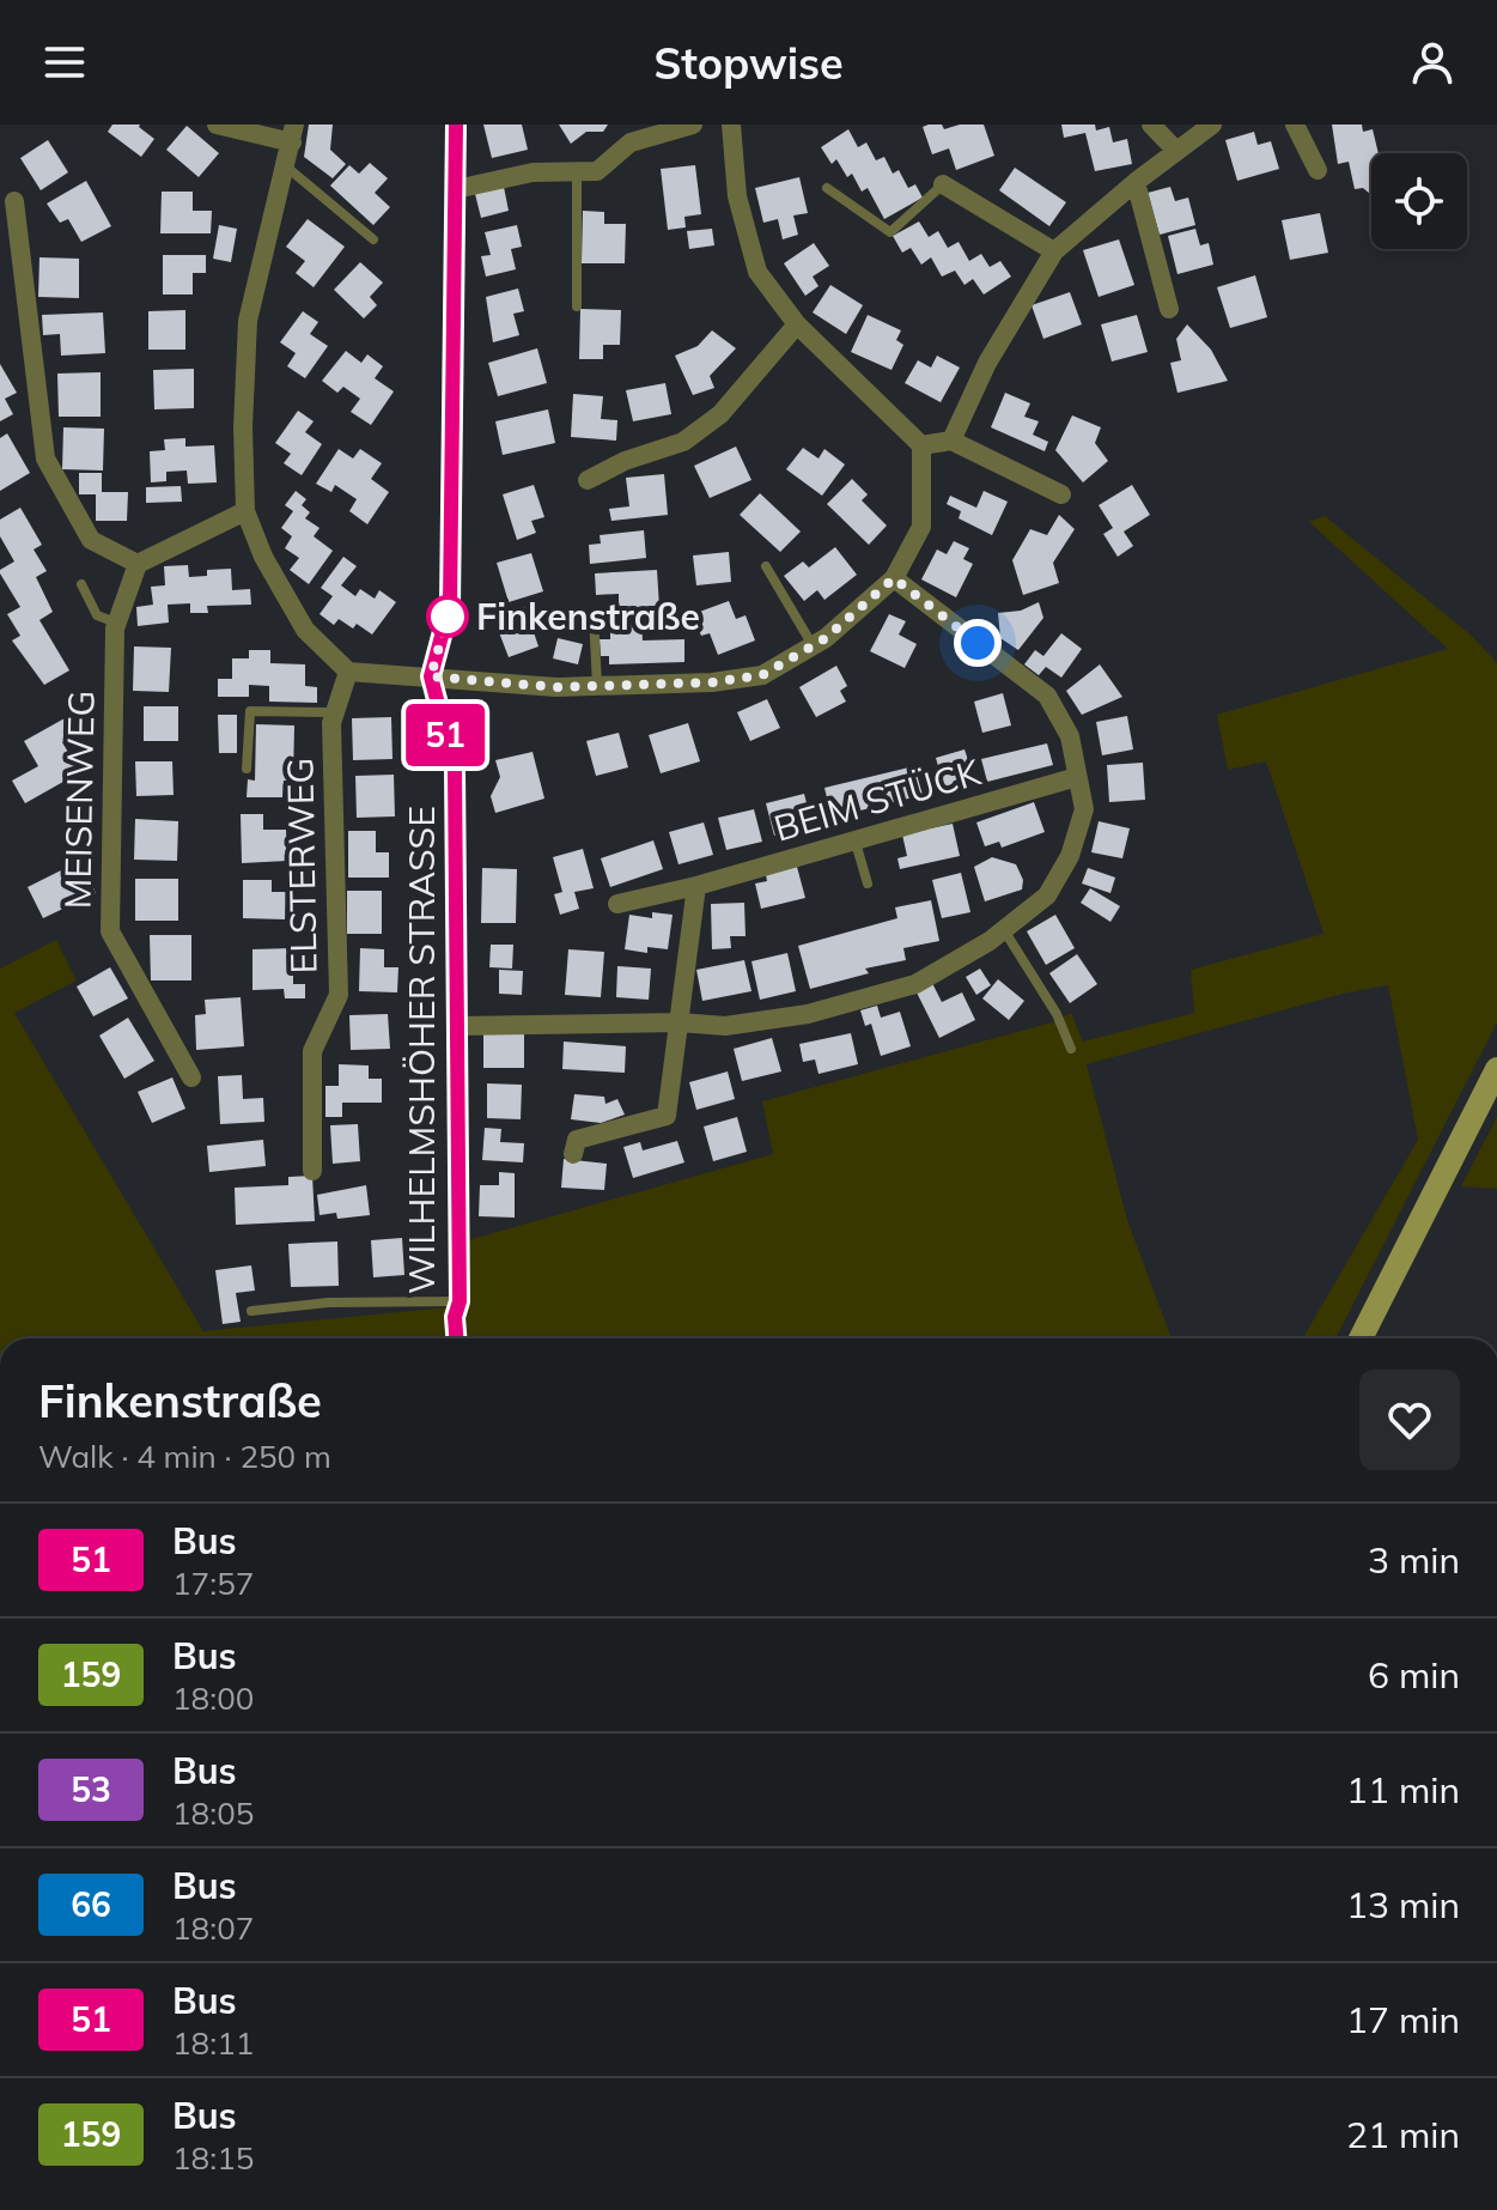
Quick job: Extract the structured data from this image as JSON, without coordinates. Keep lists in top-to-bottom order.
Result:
{
  "streets": {
    "street": [
      "MEISENWEG",
      "BEIM STÜCK",
      "ELSTERWEG",
      "WILHELMSHÖHER STRASSE"
    ]
  },
  "places": ["Finkenstraße"],
  "lines": ["bus line 51"],
  "page": {
    "header": "Stopwise",
    "on_map": "51",
    "heading": ["Finkenstraße", "Walk · 4 min · 250 m"],
    "list": [
      {
        "mark": "51",
        "name": "Bus",
        "note": "17:57",
        "value": "3 min"
      },
      {
        "mark": "159",
        "name": "Bus",
        "note": "18:00",
        "value": "6 min"
      },
      {
        "mark": "53",
        "name": "Bus",
        "note": "18:05",
        "value": "11 min"
      },
      {
        "mark": "66",
        "name": "Bus",
        "note": "18:07",
        "value": "13 min"
      },
      {
        "mark": "51",
        "name": "Bus",
        "note": "18:11",
        "value": "17 min"
      },
      {
        "mark": "159",
        "name": "Bus",
        "note": "18:15",
        "value": "21 min"
      }
    ]
  }
}
